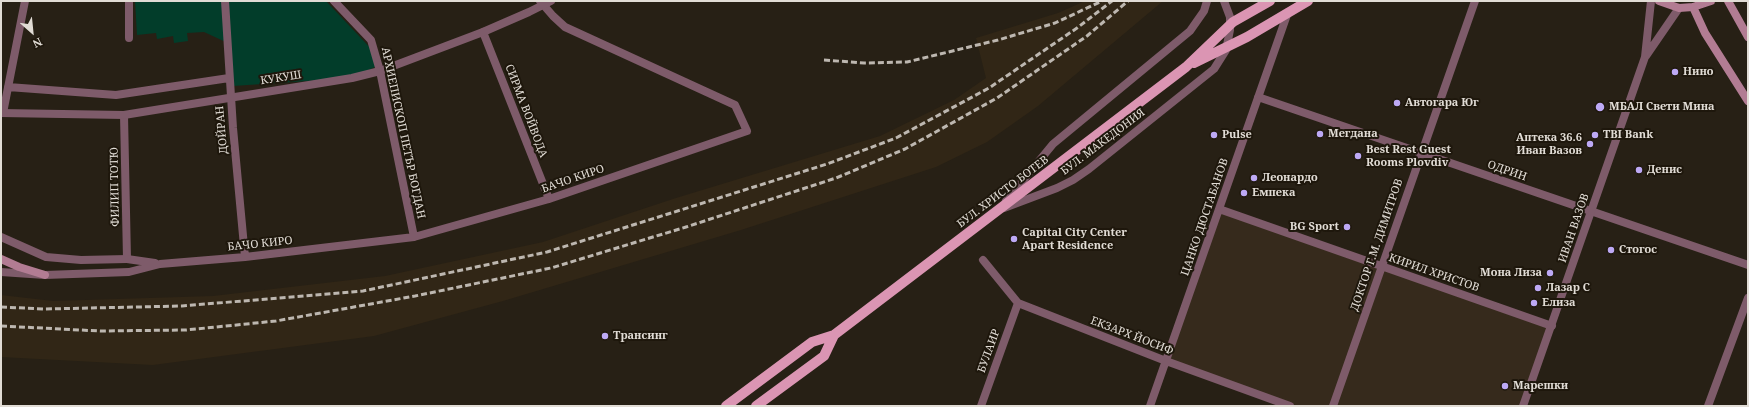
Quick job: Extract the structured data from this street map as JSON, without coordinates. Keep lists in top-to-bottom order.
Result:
{
  "streets": {
    "main road": ["БУЛ. ХРИСТО БОТЕВ"],
    "street": [
      "КУКУШ",
      "СИРМА ВОЙВОДА",
      "ДОЙРАН",
      "АРХИЕПИСКОП ПЕТЪР БОГДАН",
      "БУЛ. МАКЕДОНИЯ",
      "ОДРИН",
      "БАЧО КИРО",
      "ФИЛИП ТОТЮ",
      "ЦАНКО ДЮСТАБАНОВ",
      "ИВАН ВАЗОВ",
      "ДОКТОР Г.М. ДИМИТРОВ",
      "КИРИЛ ХРИСТОВ",
      "ЕКЗАРХ ЙОСИФ",
      "БУЛАИР"
    ]
  },
  "crossings": [
    ["КУКУШ", "СИРМА ВОЙВОДА"],
    ["КУКУШ", "ДОЙРАН"],
    ["КУКУШ", "АРХИЕПИСКОП ПЕТЪР БОГДАН"],
    ["КУКУШ", "БАЧО КИРО"],
    ["КУКУШ", "ФИЛИП ТОТЮ"],
    ["СИРМА ВОЙВОДА", "БАЧО КИРО"],
    ["ДОЙРАН", "БАЧО КИРО"],
    ["АРХИЕПИСКОП ПЕТЪР БОГДАН", "БАЧО КИРО"],
    ["БУЛ. МАКЕДОНИЯ", "БУЛ. ХРИСТО БОТЕВ"],
    ["ОДРИН", "ЦАНКО ДЮСТАБАНОВ"],
    ["ОДРИН", "ИВАН ВАЗОВ"],
    ["ОДРИН", "ДОКТОР Г.М. ДИМИТРОВ"],
    ["БАЧО КИРО", "ФИЛИП ТОТЮ"],
    ["БУЛ. ХРИСТО БОТЕВ", "ЦАНКО ДЮСТАБАНОВ"],
    ["ЦАНКО ДЮСТАБАНОВ", "КИРИЛ ХРИСТОВ"],
    ["ЦАНКО ДЮСТАБАНОВ", "ЕКЗАРХ ЙОСИФ"],
    ["ИВАН ВАЗОВ", "КИРИЛ ХРИСТОВ"],
    ["ДОКТОР Г.М. ДИМИТРОВ", "КИРИЛ ХРИСТОВ"],
    ["ЕКЗАРХ ЙОСИФ", "БУЛАИР"]
  ],
  "places": [
    "Нино",
    "Автогара Юг",
    "МБАЛ Свети Мина",
    "Мегдана",
    "Pulse",
    "TBI Bank",
    "Аптека 36.6 Иван Вазов",
    "Best Rest Guest Rooms Plovdiv",
    "Денис",
    "Леонардо",
    "Емпека",
    "BG Sport",
    "Capital City Center Apart Residence",
    "Стогос",
    "Мона Лиза",
    "Лазар С",
    "Елиза",
    "Трансинг",
    "Марешки"
  ],
  "north": "bottom right"
}
